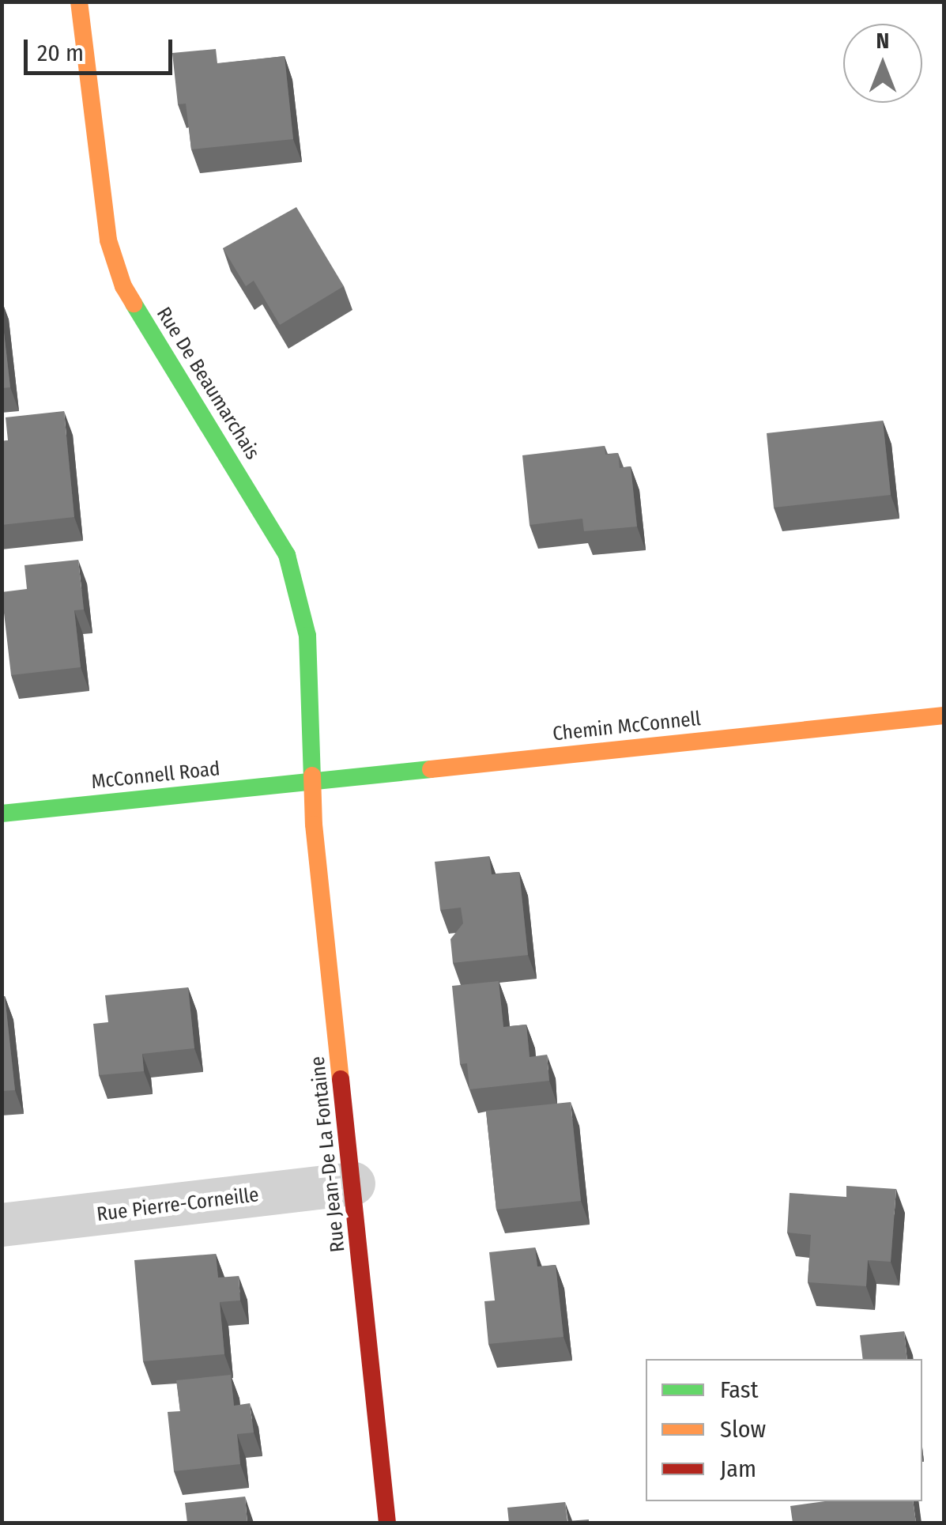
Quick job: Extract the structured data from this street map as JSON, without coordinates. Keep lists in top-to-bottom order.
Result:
{
  "streets": {
    "street": [
      "Rue De Beaumarchais",
      "Chemin McConnell",
      "McConnell Road",
      "Rue Jean-De La Fontaine",
      "Rue Pierre-Corneille"
    ]
  },
  "crossings": [
    ["Rue De Beaumarchais", "Chemin McConnell"],
    ["Rue De Beaumarchais", "McConnell Road"],
    ["Rue De Beaumarchais", "Rue Jean-De La Fontaine"],
    ["Chemin McConnell", "McConnell Road"],
    ["Chemin McConnell", "Rue Jean-De La Fontaine"],
    ["McConnell Road", "Rue Jean-De La Fontaine"],
    ["Rue Jean-De La Fontaine", "Rue Pierre-Corneille"]
  ],
  "legend": ["Fast", "Slow", "Jam"],
  "scale_bar": "20 m",
  "north": "top"
}
